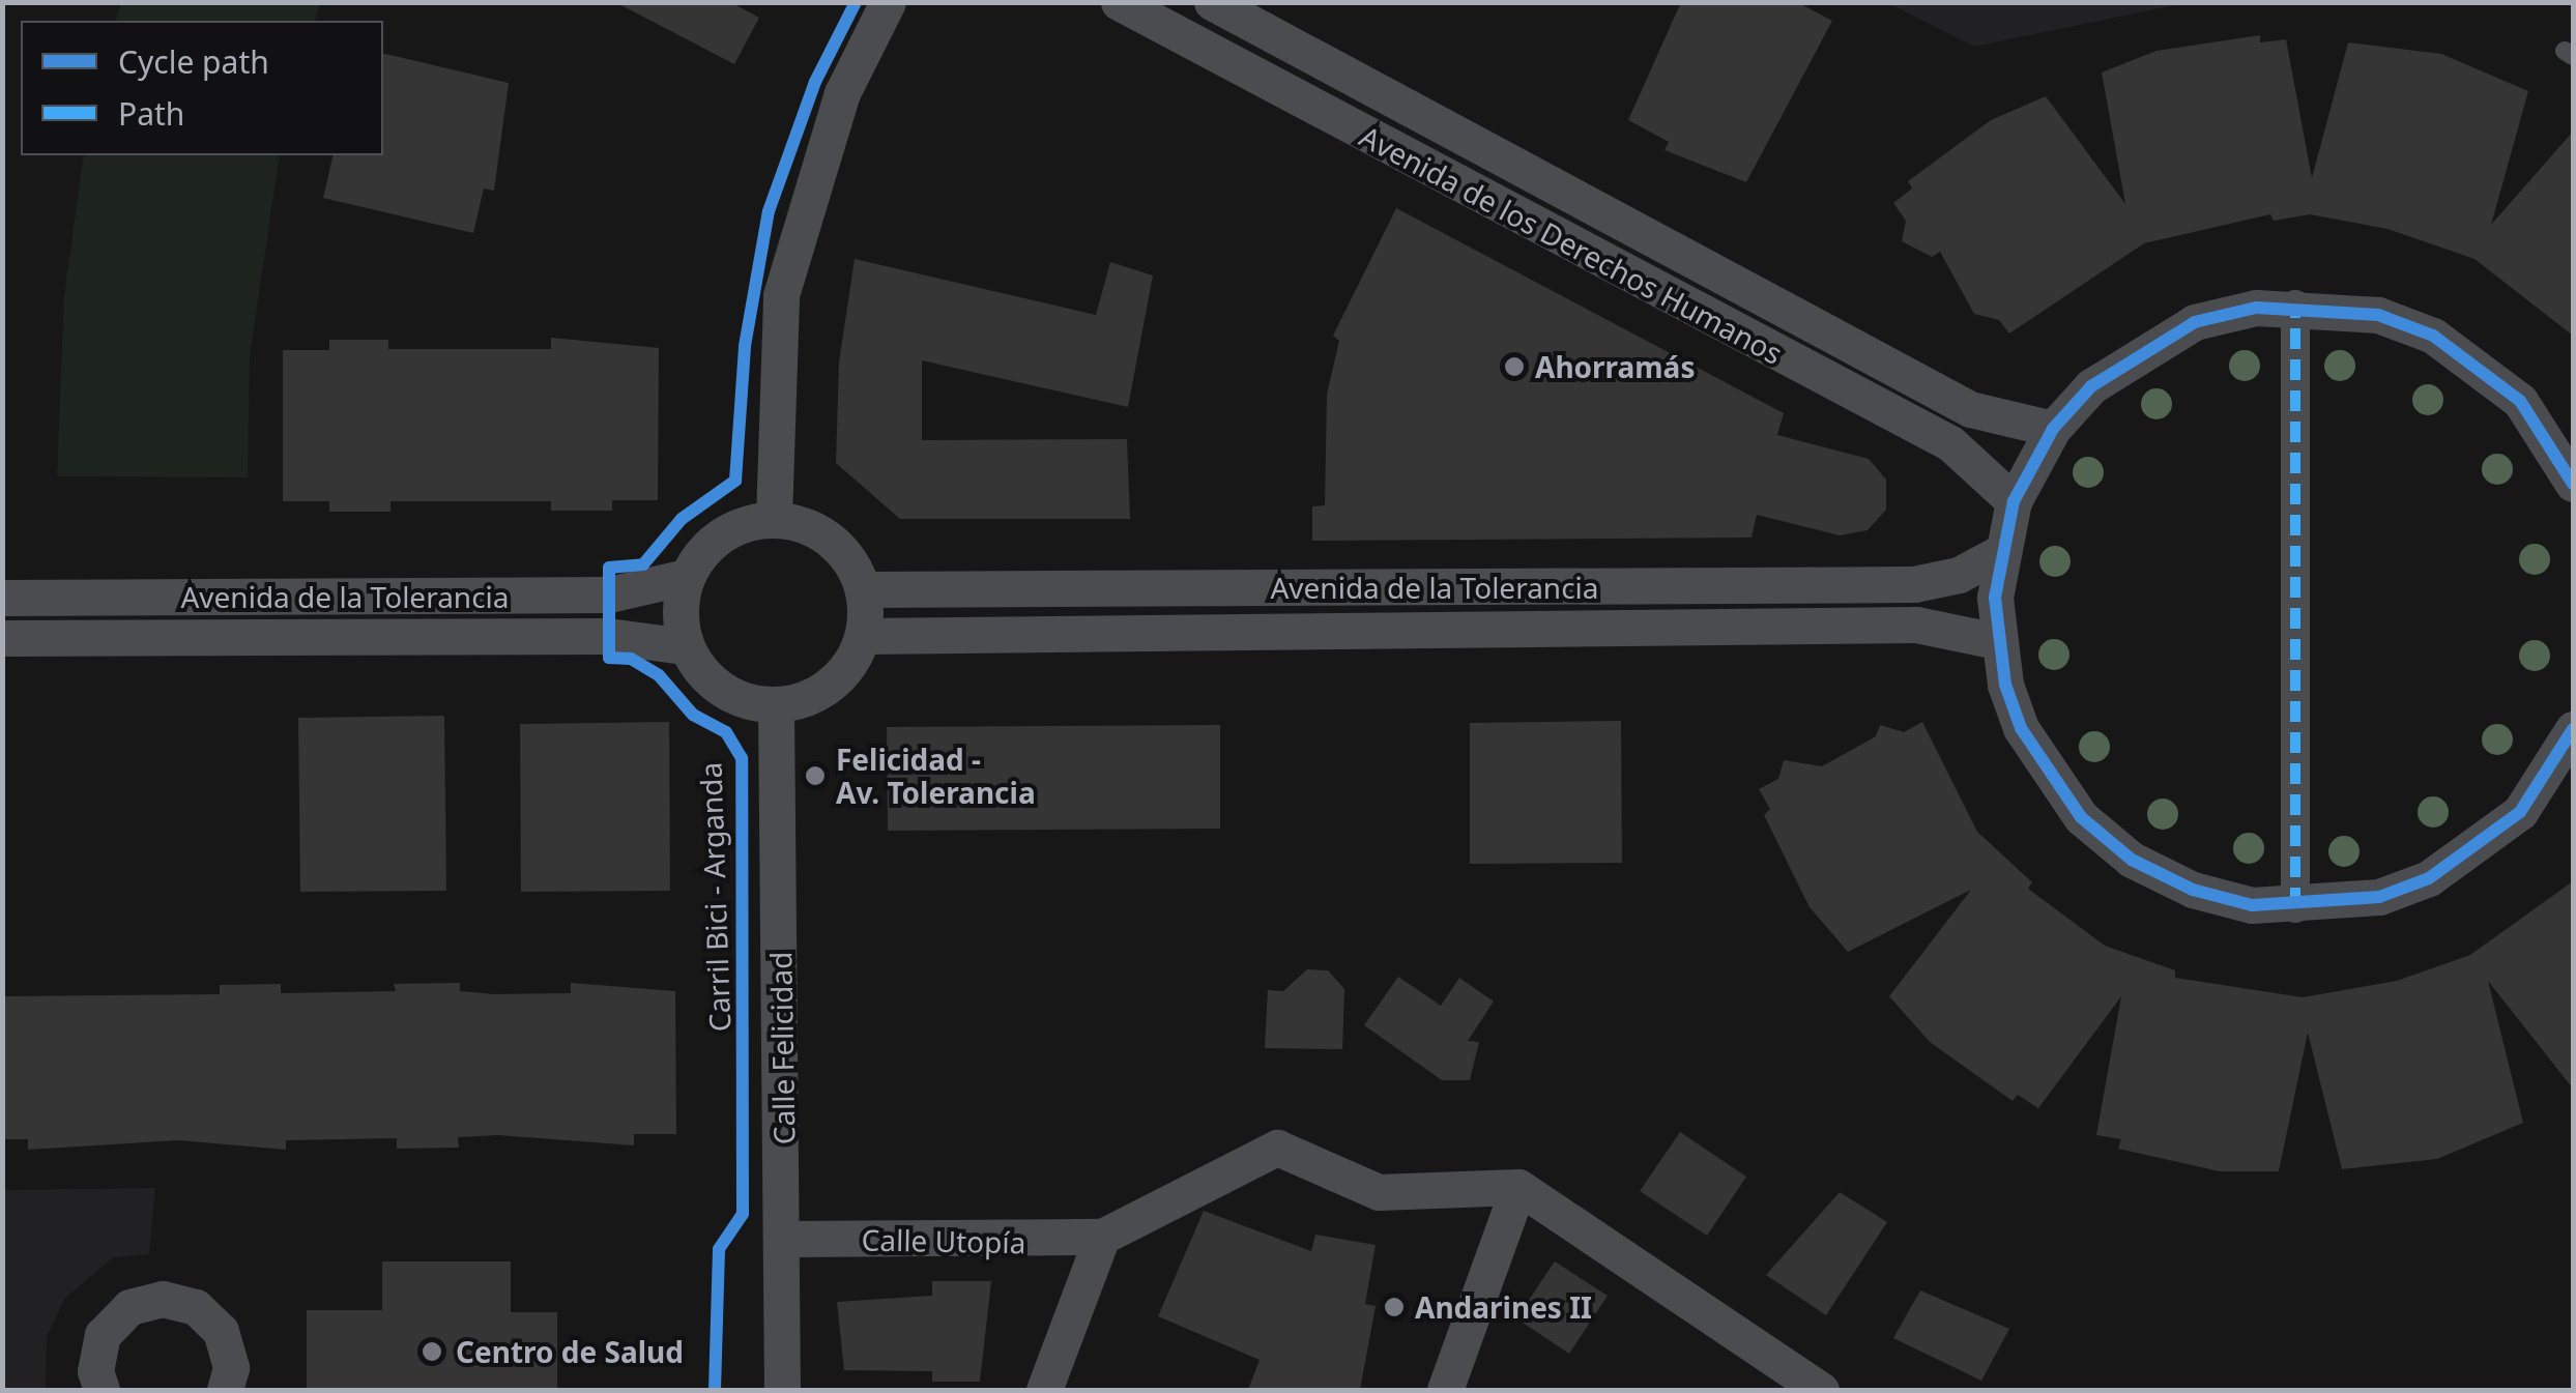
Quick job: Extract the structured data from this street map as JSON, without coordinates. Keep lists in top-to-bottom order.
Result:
{
  "streets": {
    "street": [
      "Avenida de los Derechos Humanos",
      "Avenida de la Tolerancia",
      "Calle Felicidad",
      "Calle Utopía"
    ],
    "cycle path": ["Carril Bici - Arganda"]
  },
  "crossings": [
    ["Avenida de la Tolerancia", "Calle Felicidad"],
    ["Calle Felicidad", "Calle Utopía"]
  ],
  "places": [
    "Ahorramás",
    "Felicidad - Av. Tolerancia",
    "Andarines II",
    "Centro de Salud"
  ],
  "legend": ["Cycle path", "Path"]
}
